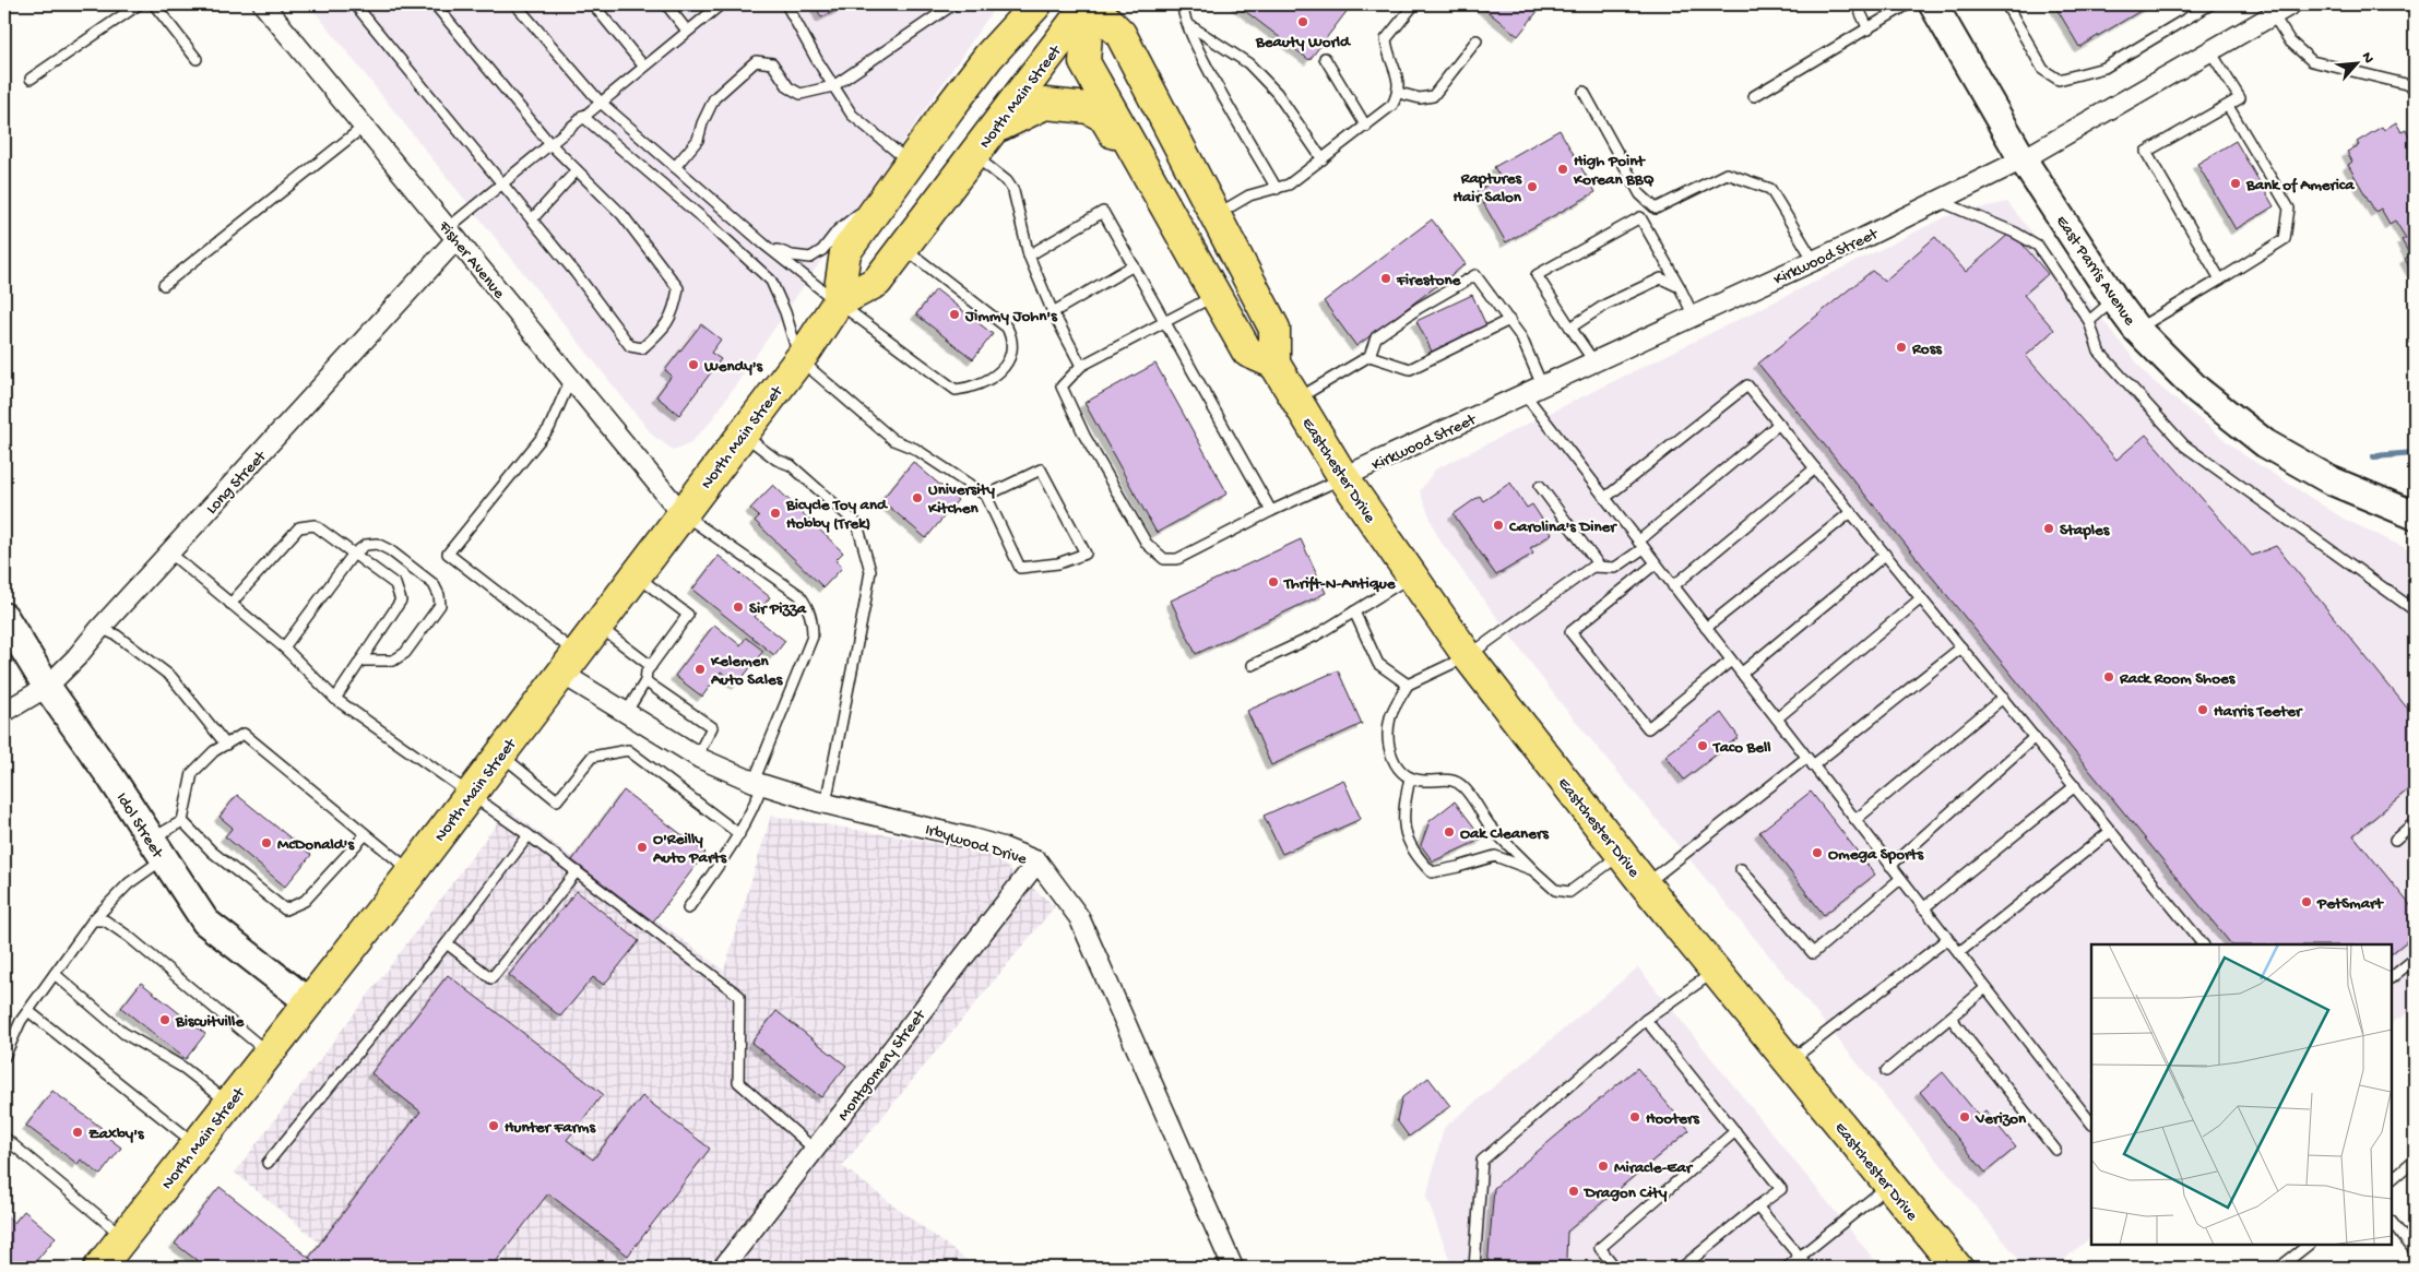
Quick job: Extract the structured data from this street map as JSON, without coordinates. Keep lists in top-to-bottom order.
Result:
{
  "streets": {
    "main road": ["North Main Street", "Eastchester Drive"],
    "street": [
      "Kirkwood Street",
      "Fisher Avenue",
      "East Parris Avenue",
      "Long Street",
      "Idol Street",
      "Irbywood Drive",
      "Montgomery Street"
    ]
  },
  "crossings": [
    ["North Main Street", "Fisher Avenue"],
    ["North Main Street", "Idol Street"],
    ["North Main Street", "Irbywood Drive"],
    ["Kirkwood Street", "East Parris Avenue"],
    ["Kirkwood Street", "Eastchester Drive"],
    ["Fisher Avenue", "Long Street"],
    ["Long Street", "Idol Street"],
    ["Irbywood Drive", "Montgomery Street"]
  ],
  "places": [
    "Beauty World",
    "High Point Korean BBQ",
    "Bank of America",
    "Raptures Hair Salon",
    "Firestone",
    "Jimmy John's",
    "Ross",
    "Wendy's",
    "University Kitchen",
    "Bicycle Toy and Hobby (Trek)",
    "Carolina's Diner",
    "Staples",
    "Thrift-N-Antique",
    "Sir Pizza",
    "Kelemen Auto Sales",
    "Rack Room Shoes",
    "Harris Teeter",
    "Taco Bell",
    "Oak Cleaners",
    "McDonald's",
    "O'Reilly Auto Parts",
    "Omega Sports",
    "PetSmart",
    "Biscuitville",
    "Hooters",
    "Verizon",
    "Hunter Farms",
    "Zaxby's",
    "Miracle-Ear",
    "Dragon City"
  ],
  "north": "top right"
}
